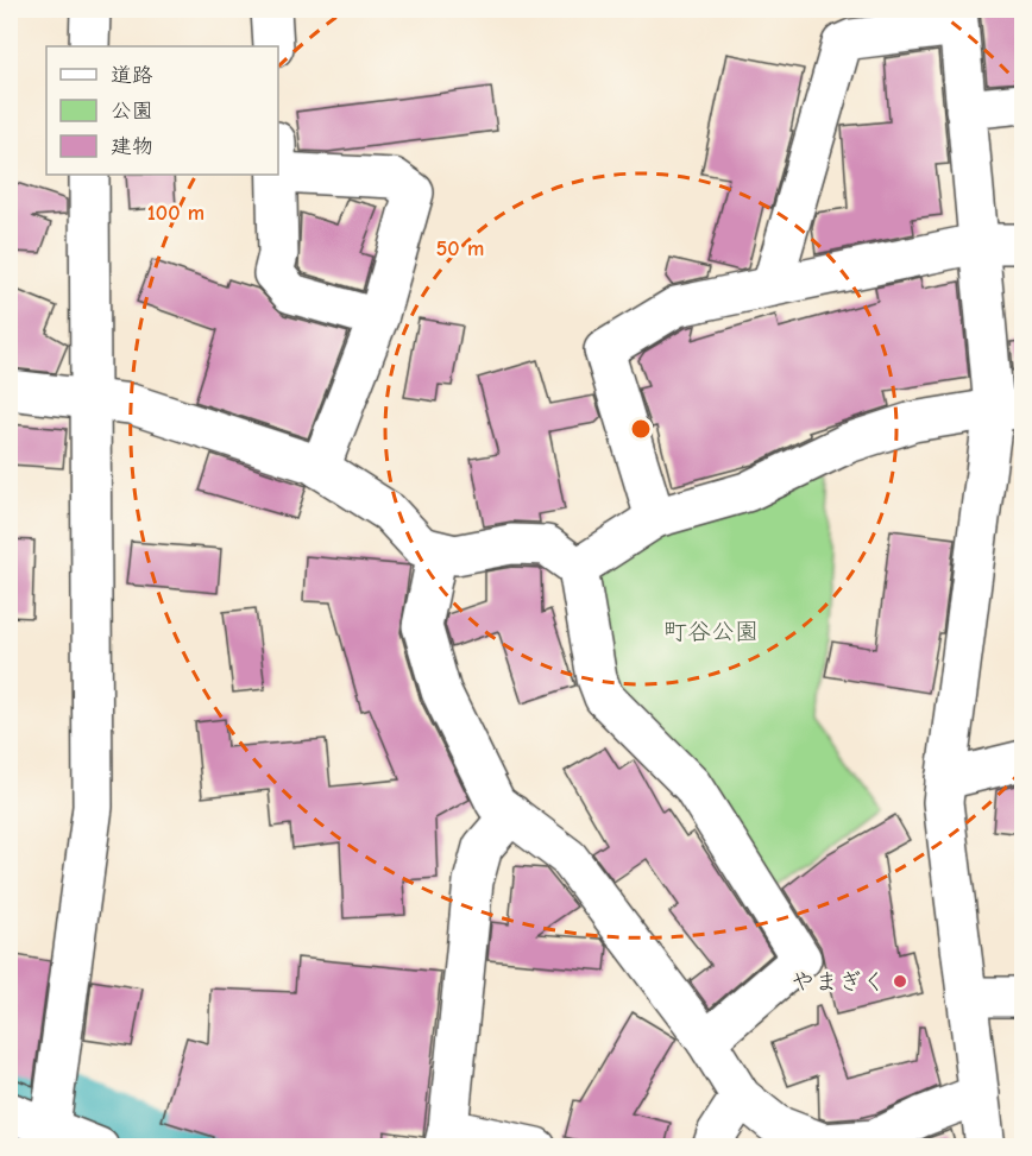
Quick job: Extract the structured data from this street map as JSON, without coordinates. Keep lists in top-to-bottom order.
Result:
{
  "parks": ["町谷公園"],
  "places": ["やまぎく"],
  "legend": ["道路", "公園", "建物"],
  "rings": ["100 m", "50 m"]
}
